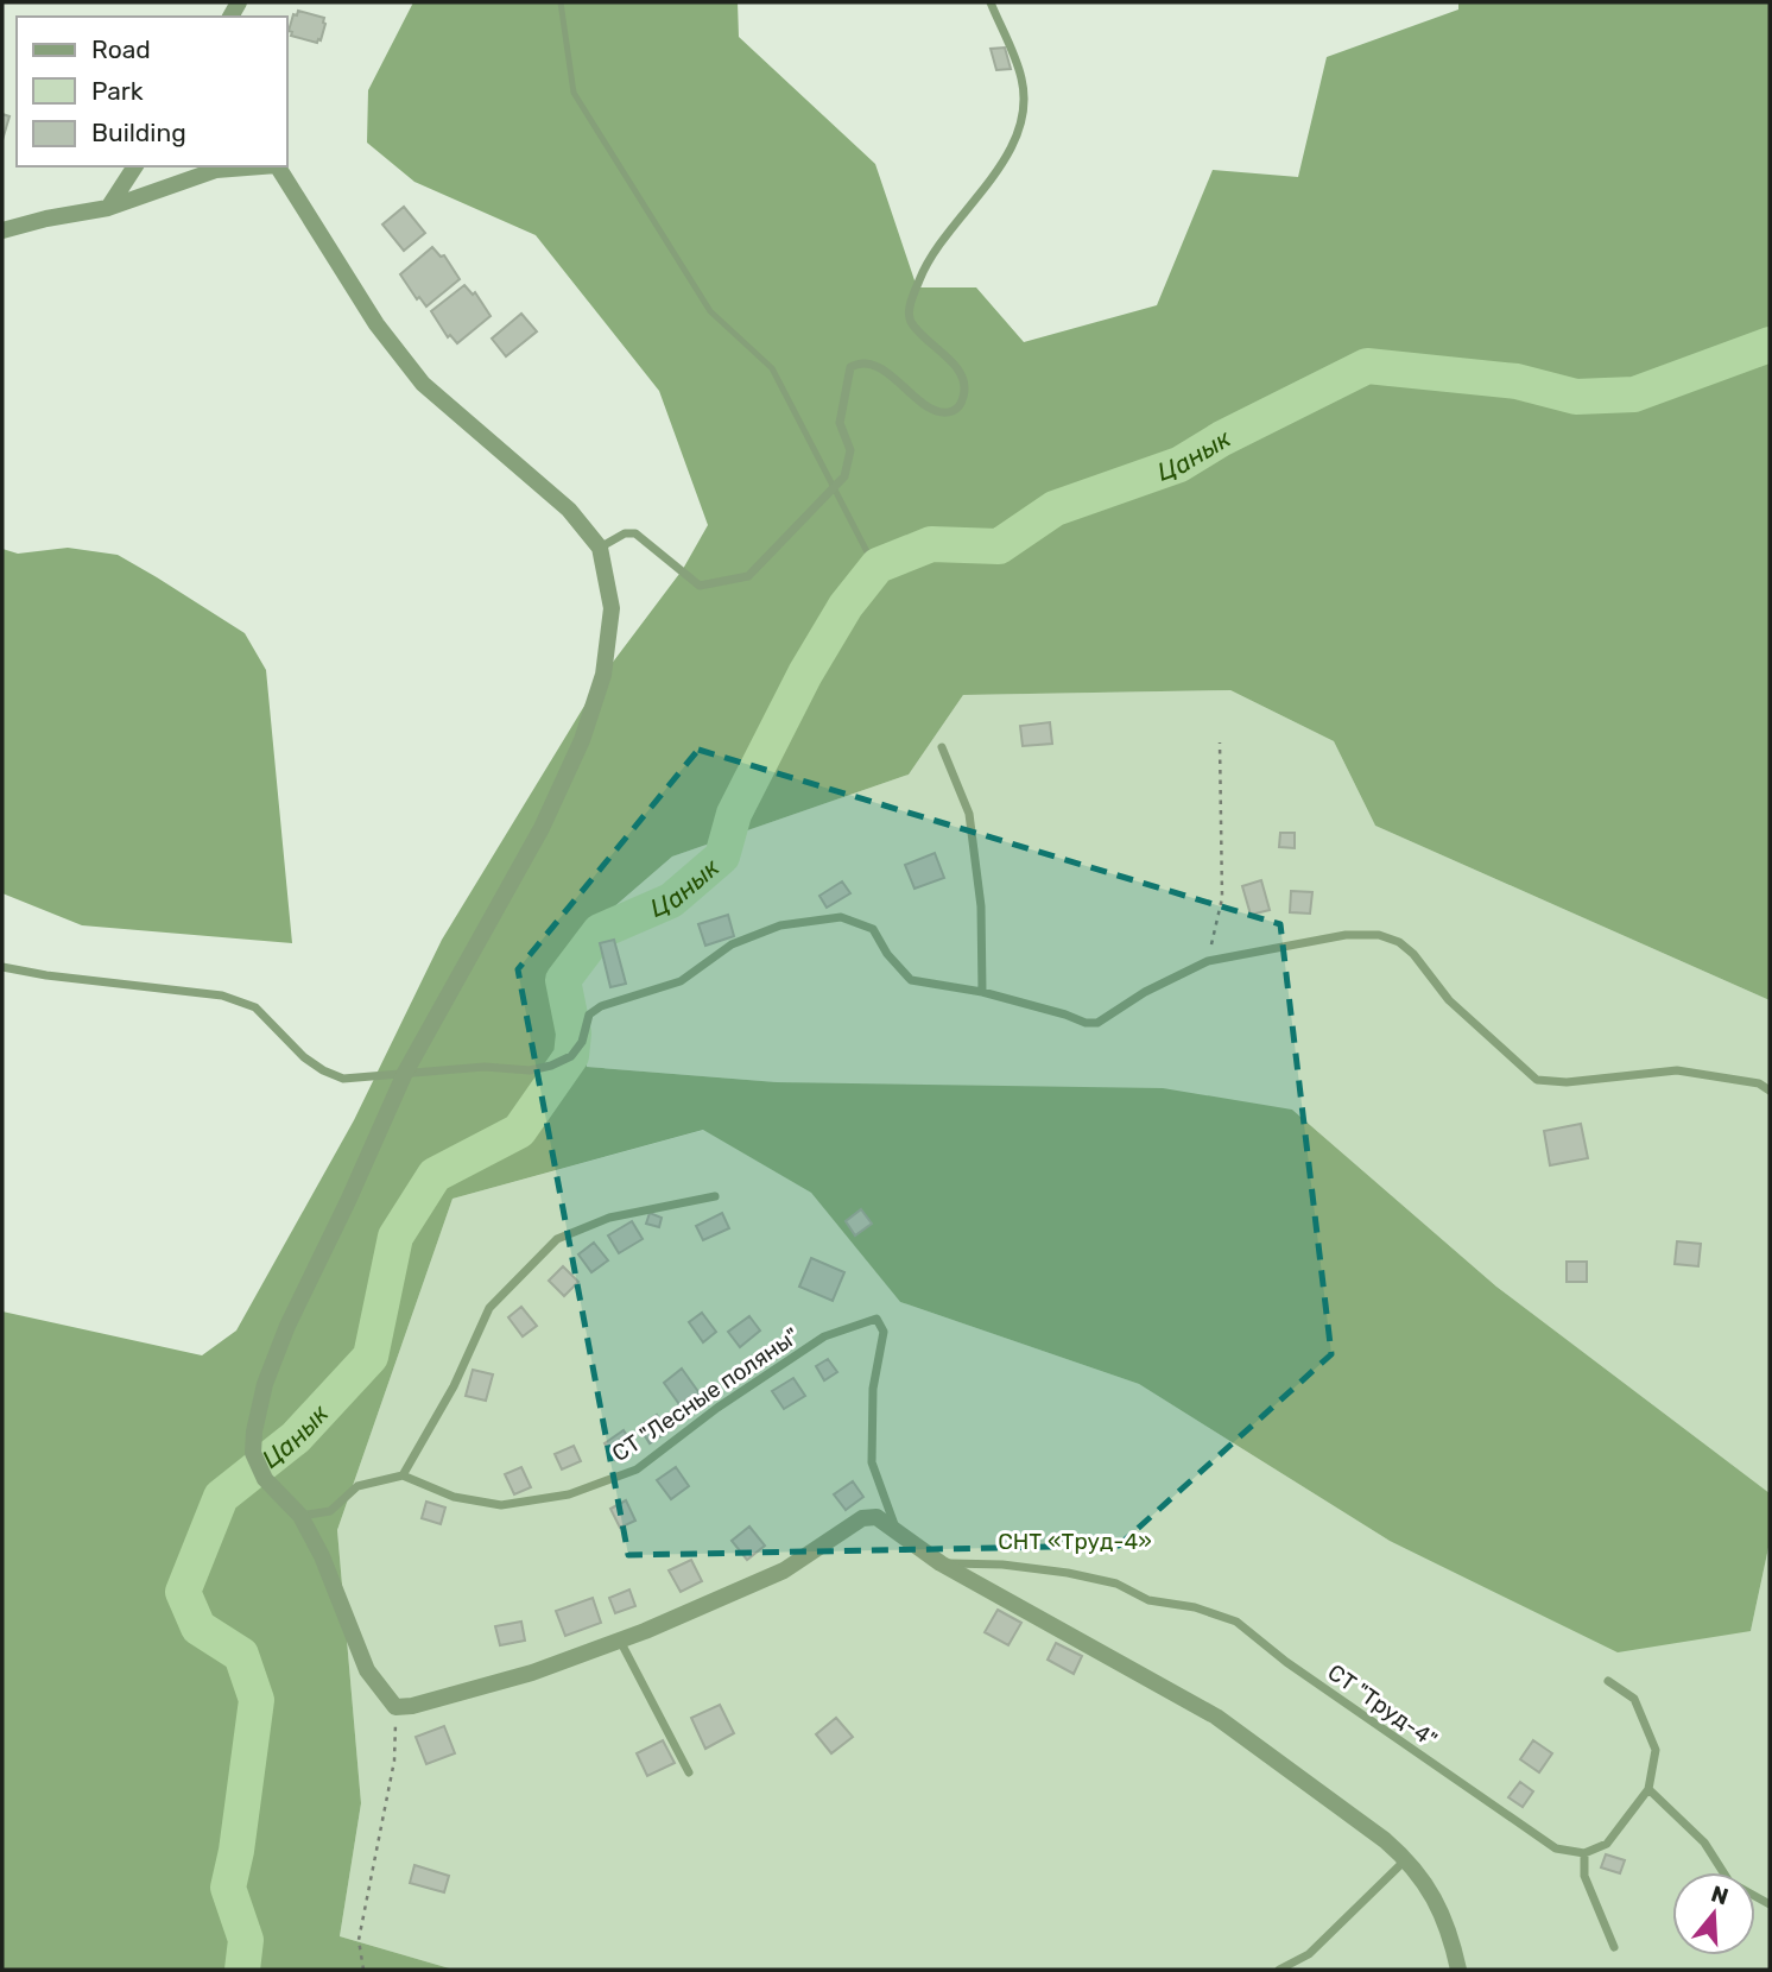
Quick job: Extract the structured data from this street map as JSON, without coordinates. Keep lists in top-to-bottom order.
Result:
{
  "streets": {
    "lane": ["СТ \"Лесные поляны\"", "СТ \"Труд-4\""]
  },
  "water": ["Цанык"],
  "parks": ["СНТ «Труд-4»"],
  "legend": ["Road", "Park", "Building"],
  "north": "top"
}
